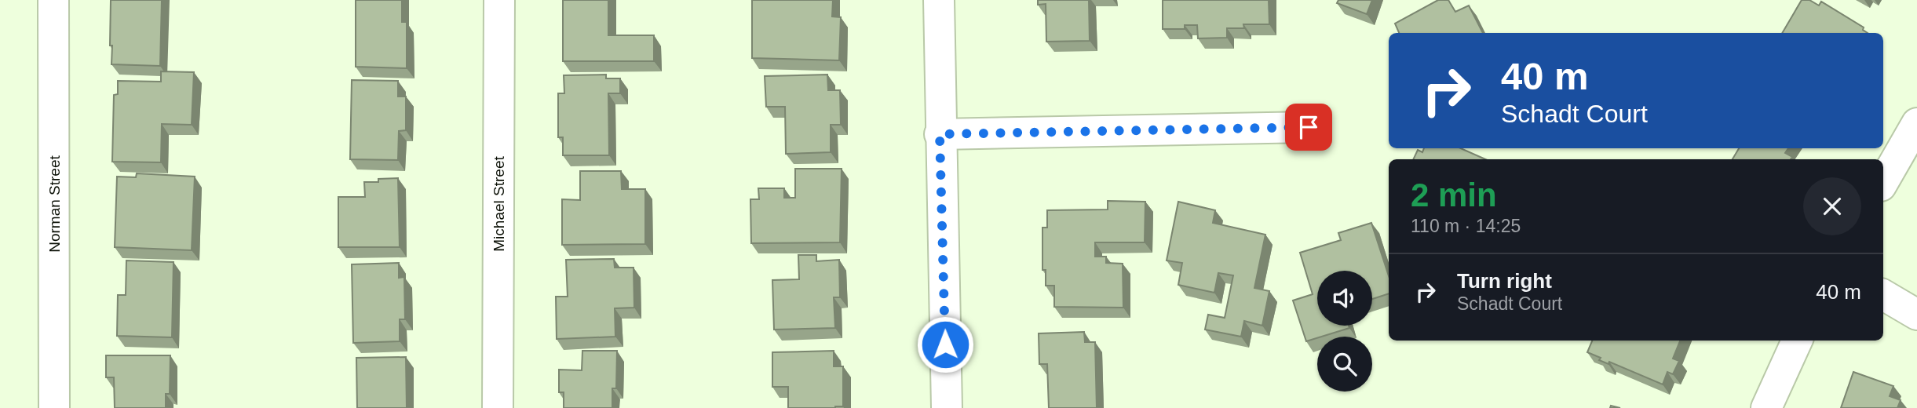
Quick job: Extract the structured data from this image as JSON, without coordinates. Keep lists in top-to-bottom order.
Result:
{
  "streets": {
    "street": ["Norman Street", "Michael Street"]
  },
  "page": {
    "turn": ["40 m", "Schadt Court"],
    "heading": ["2 min", "110 m · 14:25"],
    "list": [
      {
        "name": "Turn right",
        "note": "Schadt Court",
        "value": "40 m"
      }
    ]
  }
}
